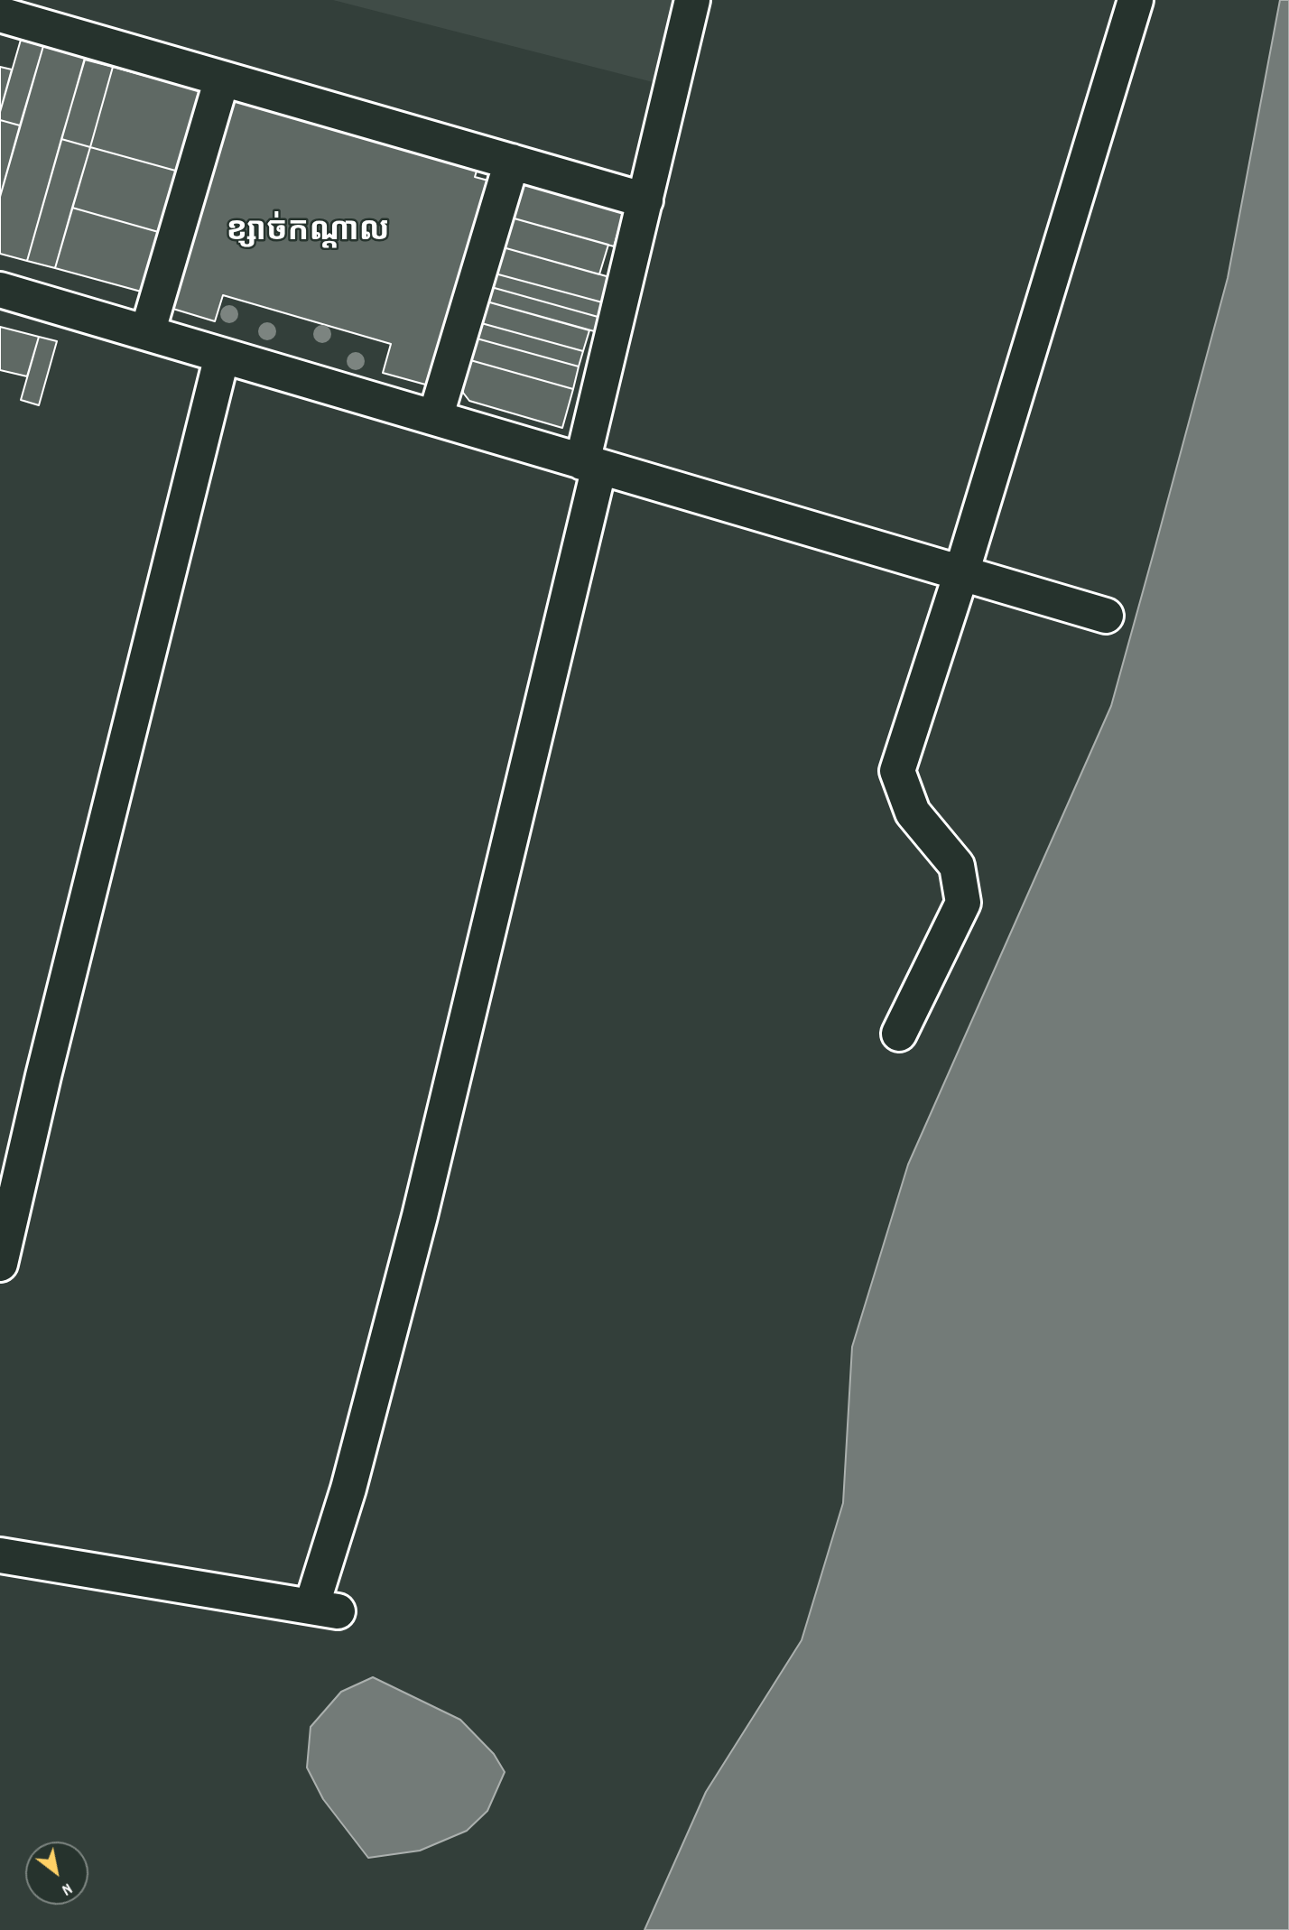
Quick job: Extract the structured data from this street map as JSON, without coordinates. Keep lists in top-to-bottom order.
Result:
{
  "districts": ["ខ្សាច់កណ្ដាល"],
  "north": "bottom right"
}
